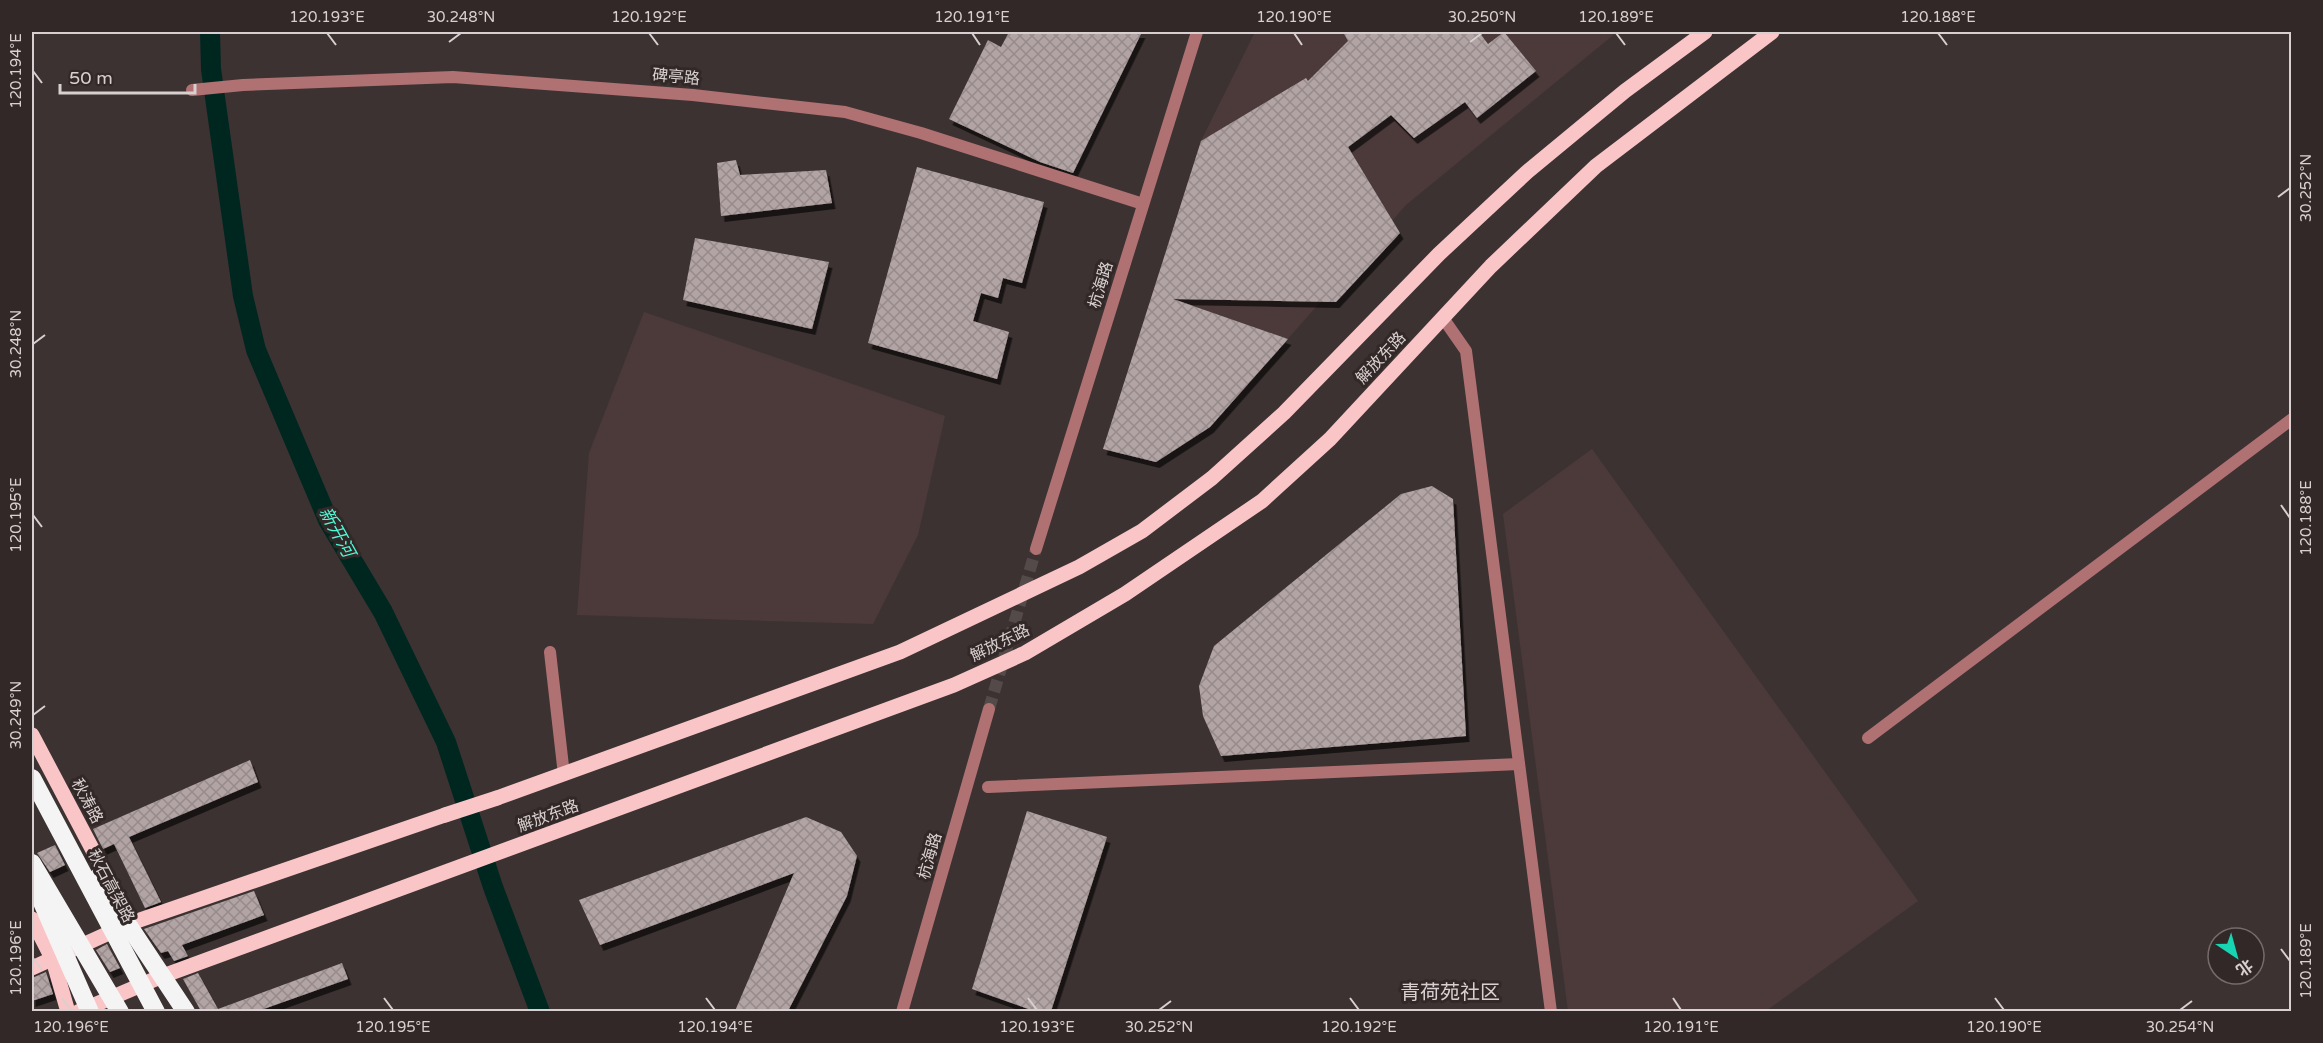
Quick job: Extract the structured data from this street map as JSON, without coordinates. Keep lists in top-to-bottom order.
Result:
{
  "streets": {
    "highway": ["秋石高架路"],
    "main road": ["解放东路", "秋涛路"],
    "street": ["碑亭路", "杭海路"]
  },
  "crossings": [
    ["碑亭路", "杭海路"],
    ["解放东路", "秋涛路"]
  ],
  "districts": ["青荷苑社区"],
  "water": ["新开河"],
  "scale_bar": "50 m",
  "north": "bottom right",
  "coordinates": [
    "120.193°E",
    "30.248°N",
    "120.192°E",
    "120.191°E",
    "120.190°E",
    "30.250°N",
    "120.189°E",
    "120.188°E",
    "120.194°E",
    "30.252°N",
    "120.195°E",
    "30.249°N",
    "120.196°E",
    "30.254°N"
  ]
}
